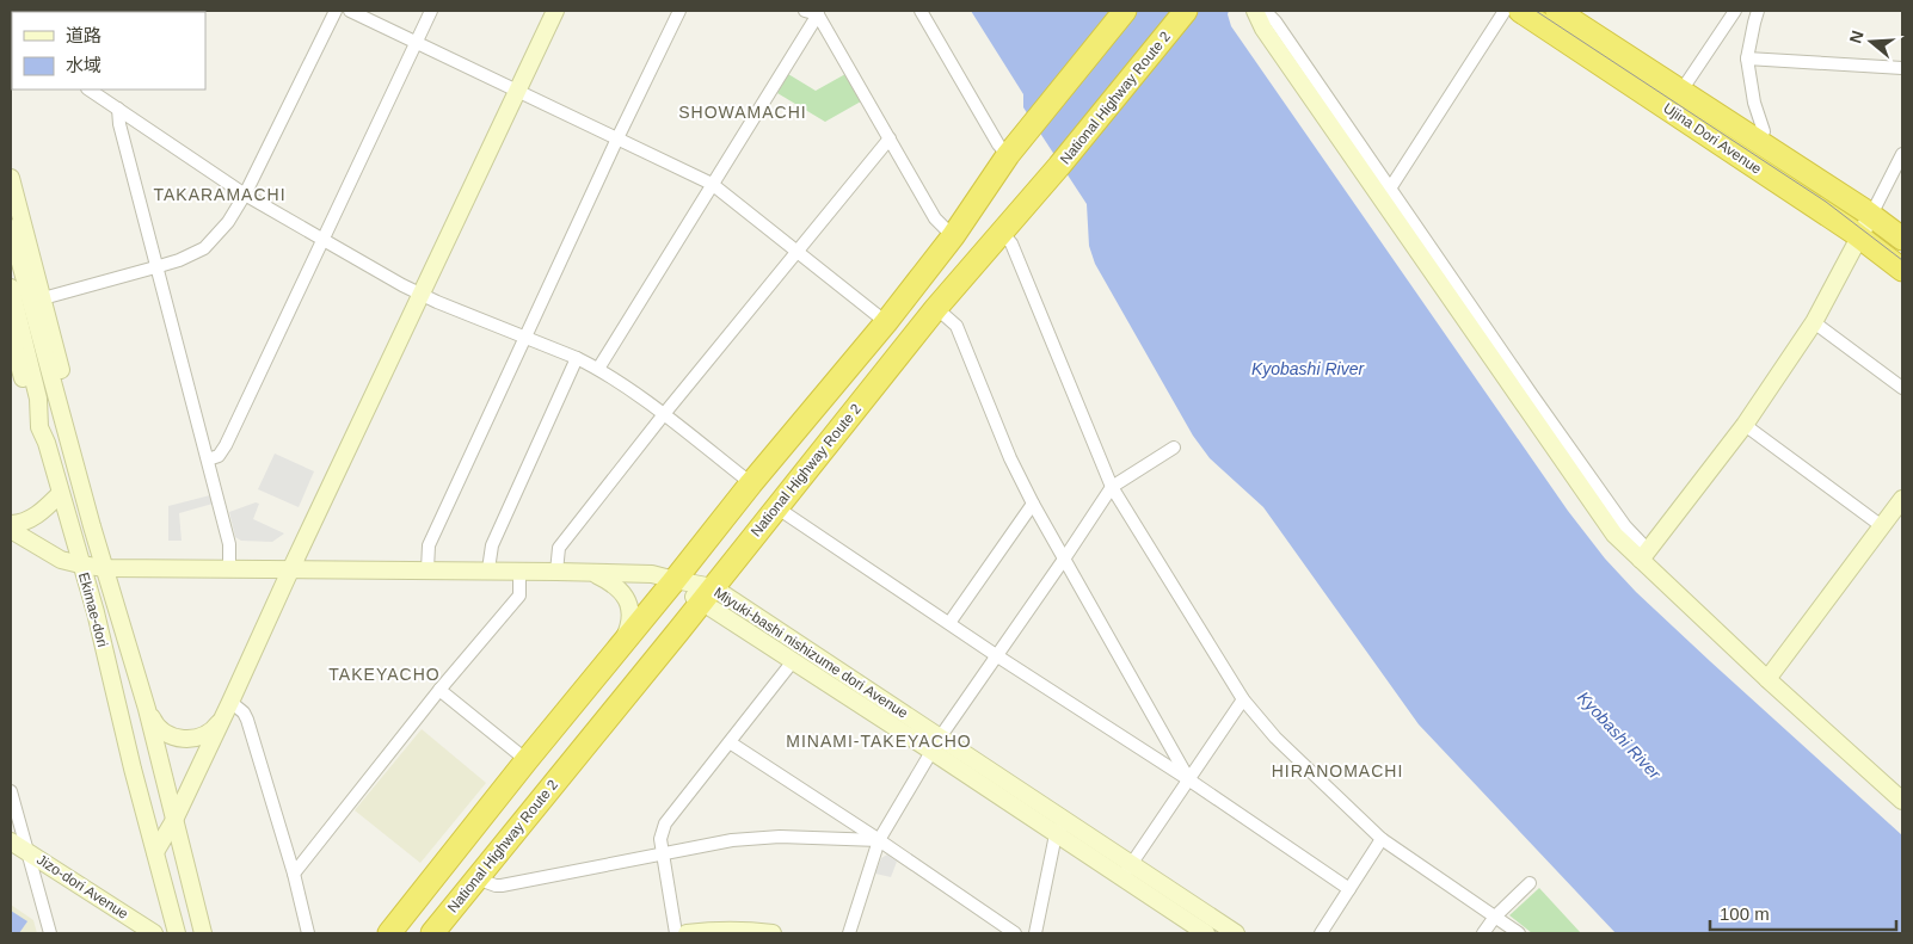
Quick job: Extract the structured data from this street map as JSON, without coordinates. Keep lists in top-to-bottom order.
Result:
{
  "streets": {
    "highway": ["National Highway Route 2", "Ujina Dori Avenue"],
    "street": ["Ekimae-dori", "Miyuki-bashi nishizume dori Avenue", "Jizo-dori Avenue"]
  },
  "crossings": [
    ["National Highway Route 2", "Miyuki-bashi nishizume dori Avenue"],
    ["Ekimae-dori", "Miyuki-bashi nishizume dori Avenue"]
  ],
  "districts": [
    "SHOWAMACHI",
    "TAKARAMACHI",
    "TAKEYACHO",
    "MINAMI-TAKEYACHO",
    "HIRANOMACHI"
  ],
  "water": ["Kyobashi River"],
  "legend": ["道路", "水域"],
  "scale_bar": "100 m",
  "north": "left"
}
